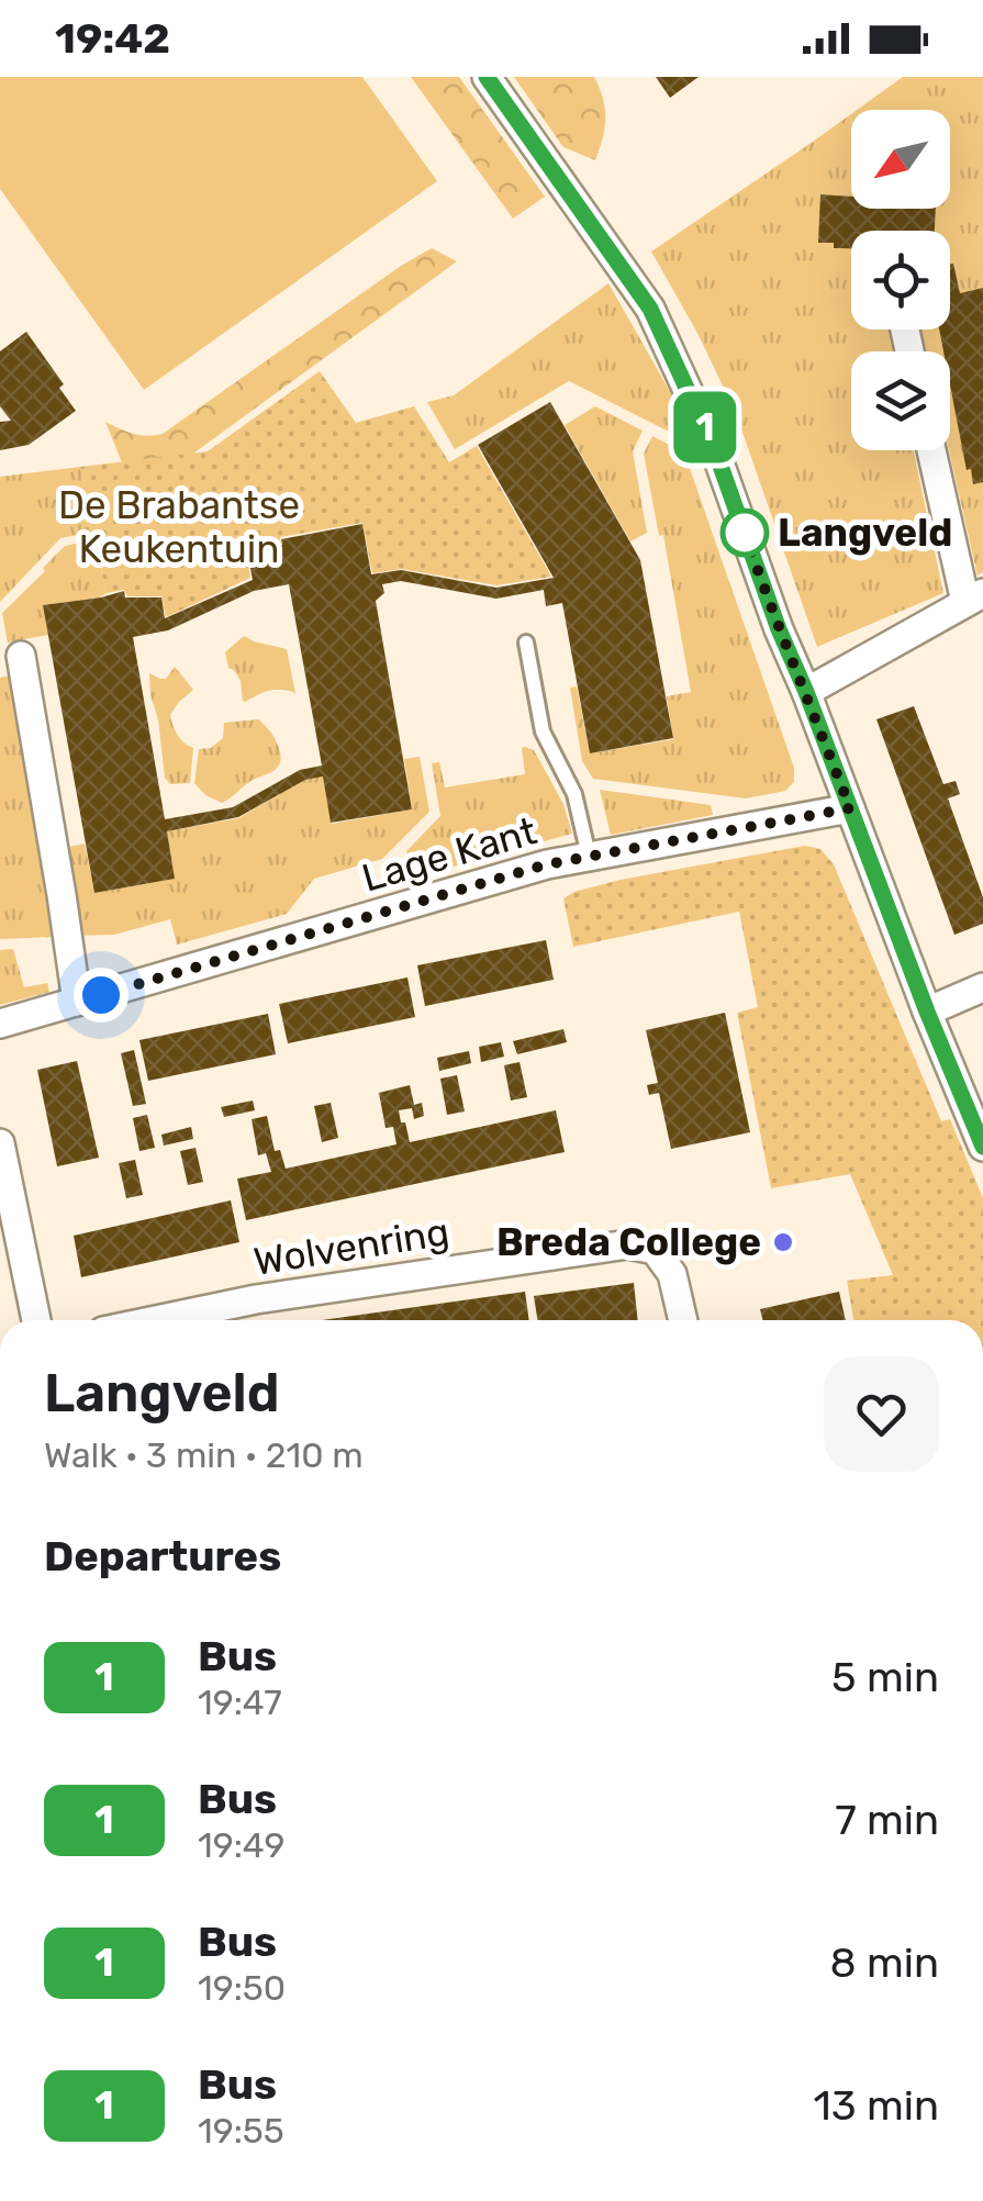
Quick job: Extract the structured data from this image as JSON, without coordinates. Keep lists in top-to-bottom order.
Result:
{
  "streets": {
    "street": ["Lage Kant", "Wolvenring"]
  },
  "parks": ["De Brabantse Keukentuin"],
  "places": ["Langveld", "Breda College"],
  "lines": ["bus line 1"],
  "north": "bottom left",
  "page": {
    "status": "19:42",
    "on_map": "1",
    "heading": [
      ["Langveld", "Walk · 3 min · 210 m"],
      "Departures"
    ],
    "list": [
      {
        "mark": "1",
        "name": "Bus",
        "note": "19:47",
        "value": "5 min"
      },
      {
        "mark": "1",
        "name": "Bus",
        "note": "19:49",
        "value": "7 min"
      },
      {
        "mark": "1",
        "name": "Bus",
        "note": "19:50",
        "value": "8 min"
      },
      {
        "mark": "1",
        "name": "Bus",
        "note": "19:55",
        "value": "13 min"
      }
    ]
  }
}
